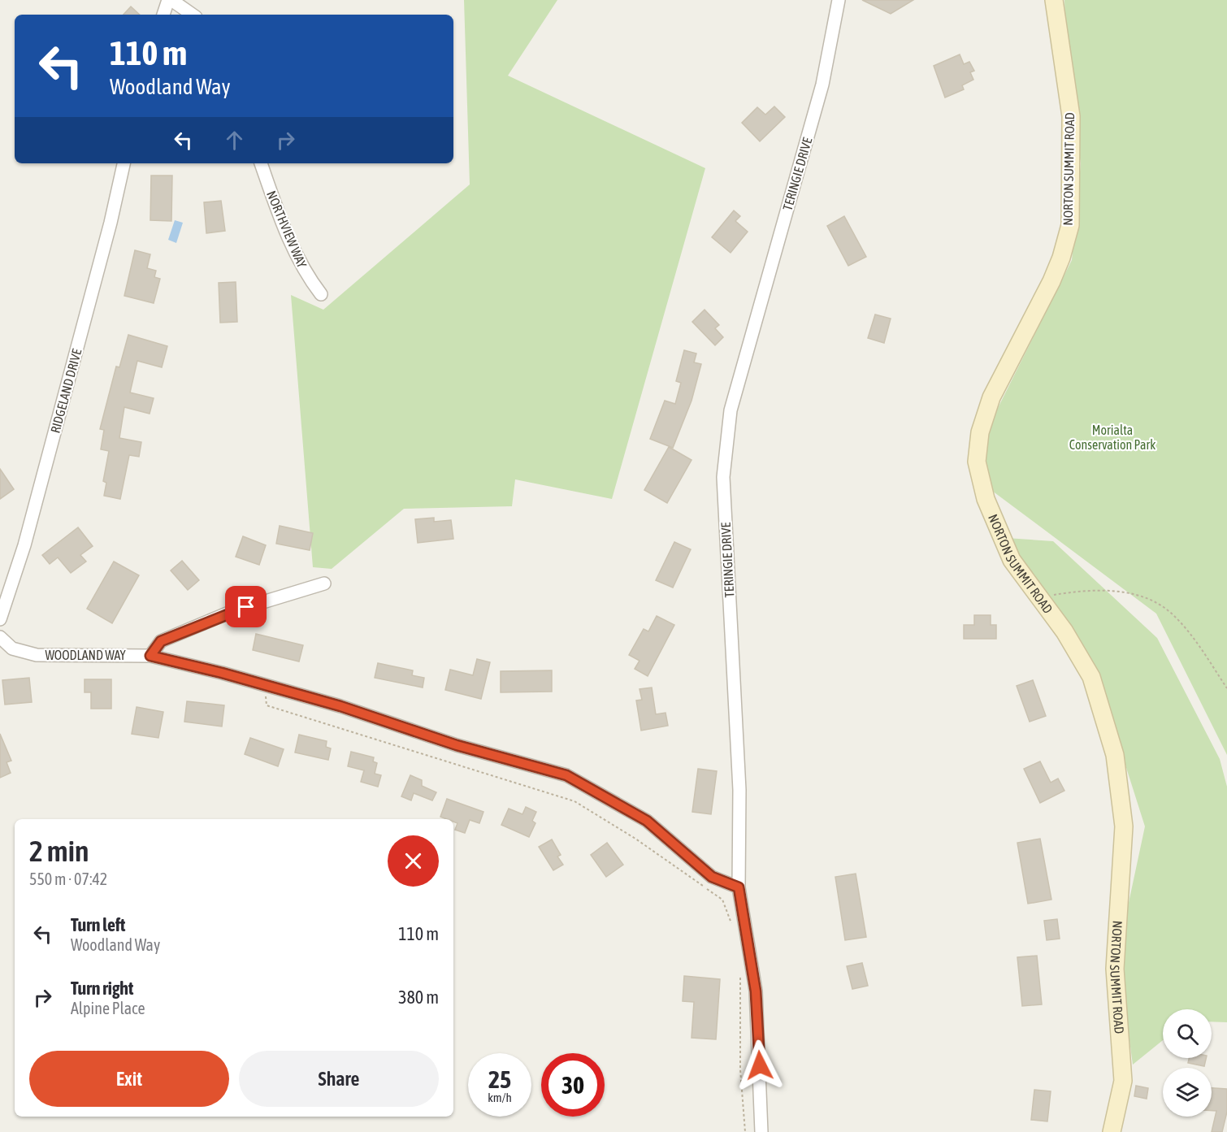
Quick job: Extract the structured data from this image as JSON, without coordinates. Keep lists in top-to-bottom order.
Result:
{
  "streets": {
    "main road": ["NORTON SUMMIT ROAD"],
    "street": [
      "TERINGIE DRIVE",
      "NORTHVIEW WAY",
      "RIDGELAND DRIVE",
      "WOODLAND WAY"
    ]
  },
  "crossings": [
    ["TERINGIE DRIVE", "WOODLAND WAY"]
  ],
  "parks": ["Morialta Conservation Park"],
  "page": {
    "turn": ["110 m", "Woodland Way"],
    "heading": ["2 min", "550 m · 07:42"],
    "list": [
      {
        "name": "Turn left",
        "note": "Woodland Way",
        "value": "110 m"
      },
      {
        "name": "Turn right",
        "note": "Alpine Place",
        "value": "380 m"
      }
    ],
    "buttons": ["Exit", "Share"],
    "speed": "25 km/h",
    "limit": "30"
  }
}
